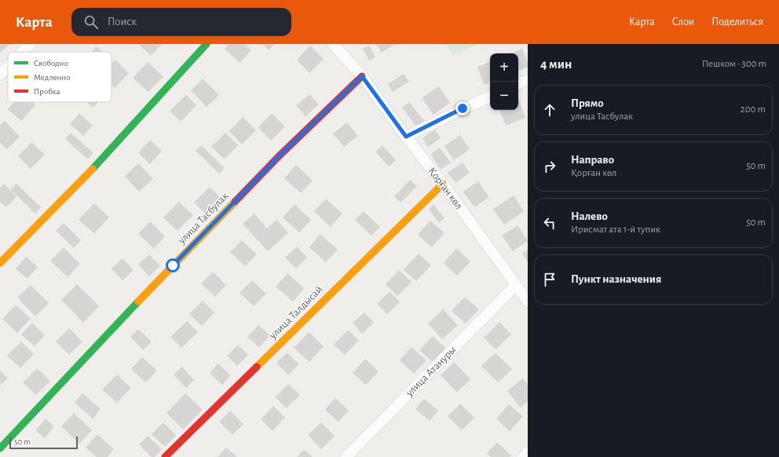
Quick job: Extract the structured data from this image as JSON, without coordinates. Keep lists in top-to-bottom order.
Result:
{
  "streets": {
    "street": [
      "Қорған көл",
      "улица Тасбулак",
      "улица Талдысай",
      "улица Атануры"
    ]
  },
  "crossings": [
    ["Қорған көл", "улица Тасбулак"],
    ["Қорған көл", "улица Талдысай"],
    ["Қорған көл", "улица Атануры"]
  ],
  "legend": ["Свободно", "Медленно", "Пробка"],
  "scale_bar": "50 m",
  "page": {
    "header": "Карта",
    "search": "Поиск",
    "nav": ["Карта", "Слои", "Поделиться"],
    "heading": ["4 мин", "Пешком · 300 m"],
    "map_buttons": ["+", "−"],
    "list": [
      ["Прямо", "улица Тасбулак", "200 m"],
      ["Направо", "Қорған көл", "50 m"],
      ["Налево", "Ирисмат ата 1-й тупик", "50 m"],
      "Пункт назначения"
    ],
    "scale": "50 m"
  }
}
